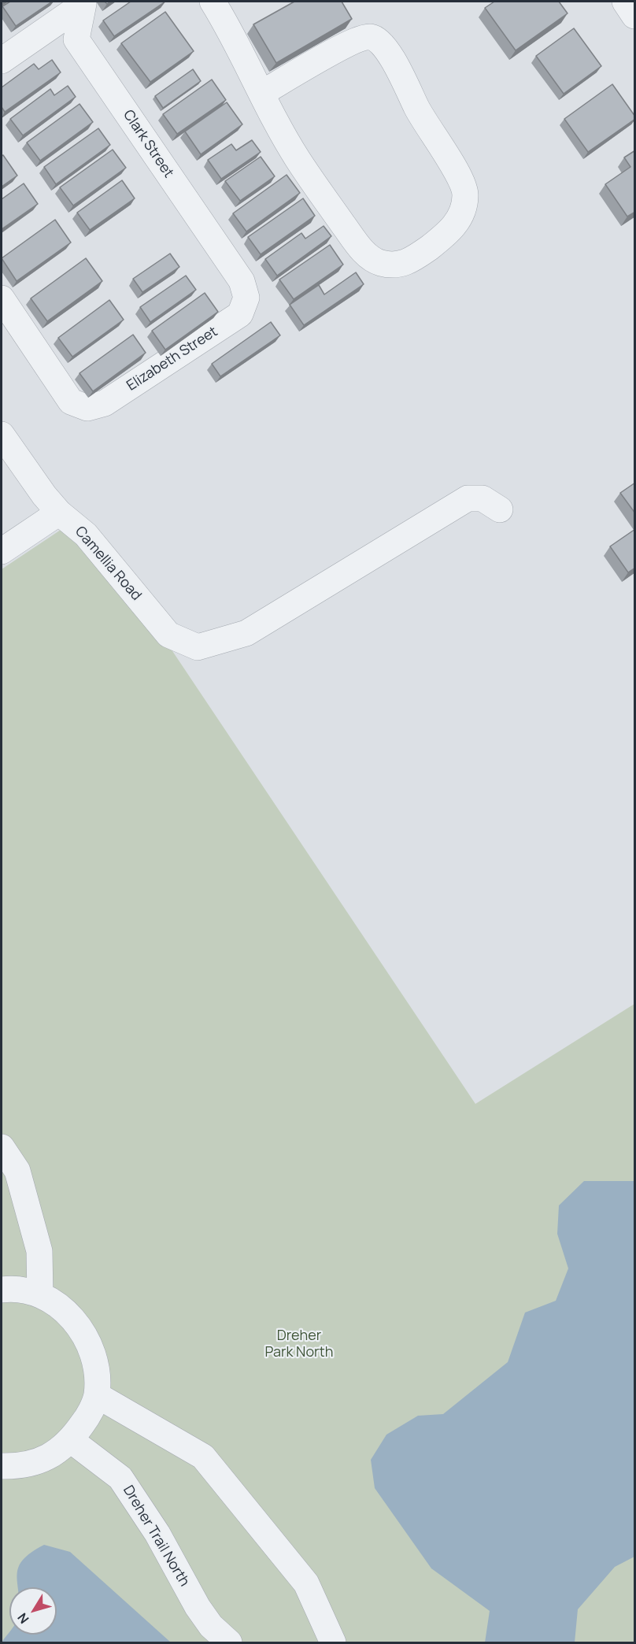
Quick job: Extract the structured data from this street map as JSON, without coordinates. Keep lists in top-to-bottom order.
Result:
{
  "streets": {
    "street": [
      "Clark Street",
      "Elizabeth Street",
      "Camellia Road",
      "Dreher Trail North"
    ]
  },
  "crossings": [
    ["Clark Street", "Elizabeth Street"]
  ],
  "parks": ["Dreher Park North"],
  "north": "bottom left"
}
